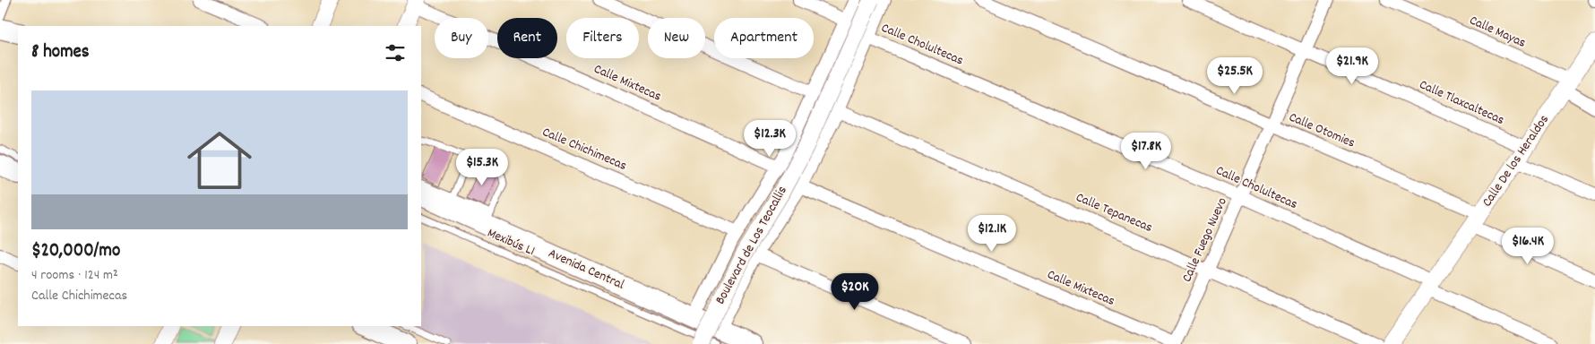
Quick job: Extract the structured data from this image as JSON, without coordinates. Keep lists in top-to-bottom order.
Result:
{
  "streets": {
    "highway": ["Avenida Central"],
    "street": [
      "Calle Mayas",
      "Calle Cholultecas",
      "Calle Mixtecas",
      "Calle Tlaxcaltecas",
      "Calle Otomies",
      "Calle Chichimecas",
      "Calle De los Heraldos",
      "Calle Tepanecas",
      "Calle Fuego Nuevo",
      "Boulevard de Los Teocallis"
    ],
    "lane": ["Mexibús L1"]
  },
  "crossings": [
    ["Calle Mayas", "Calle De los Heraldos"],
    ["Calle Cholultecas", "Calle De los Heraldos"],
    ["Calle Cholultecas", "Calle Fuego Nuevo"],
    ["Calle Cholultecas", "Boulevard de Los Teocallis"],
    ["Calle Mixtecas", "Calle Fuego Nuevo"],
    ["Calle Mixtecas", "Boulevard de Los Teocallis"],
    ["Calle Tlaxcaltecas", "Calle De los Heraldos"],
    ["Calle Tlaxcaltecas", "Calle Fuego Nuevo"],
    ["Calle Otomies", "Calle De los Heraldos"],
    ["Calle Otomies", "Calle Fuego Nuevo"],
    ["Calle Chichimecas", "Boulevard de Los Teocallis"],
    ["Calle Tepanecas", "Calle Fuego Nuevo"],
    ["Calle Tepanecas", "Boulevard de Los Teocallis"],
    ["Mexibús L1", "Boulevard de Los Teocallis"],
    ["Mexibús L1", "Avenida Central"],
    ["Boulevard de Los Teocallis", "Avenida Central"]
  ],
  "page": {
    "chip": [
      "Buy",
      "Rent",
      "Filters",
      "New",
      "Apartment"
    ],
    "heading": "8 homes",
    "price": [
      "$21.9K",
      "$25.5K",
      "$12.3K",
      "$17.8K",
      "$15.3K",
      "$12.1K",
      "$16.4K",
      "$20K"
    ],
    "list": [
      {
        "name": "$20,000/mo",
        "note": "4 rooms · 124 m² · Calle Chichimecas"
      }
    ]
  }
}
